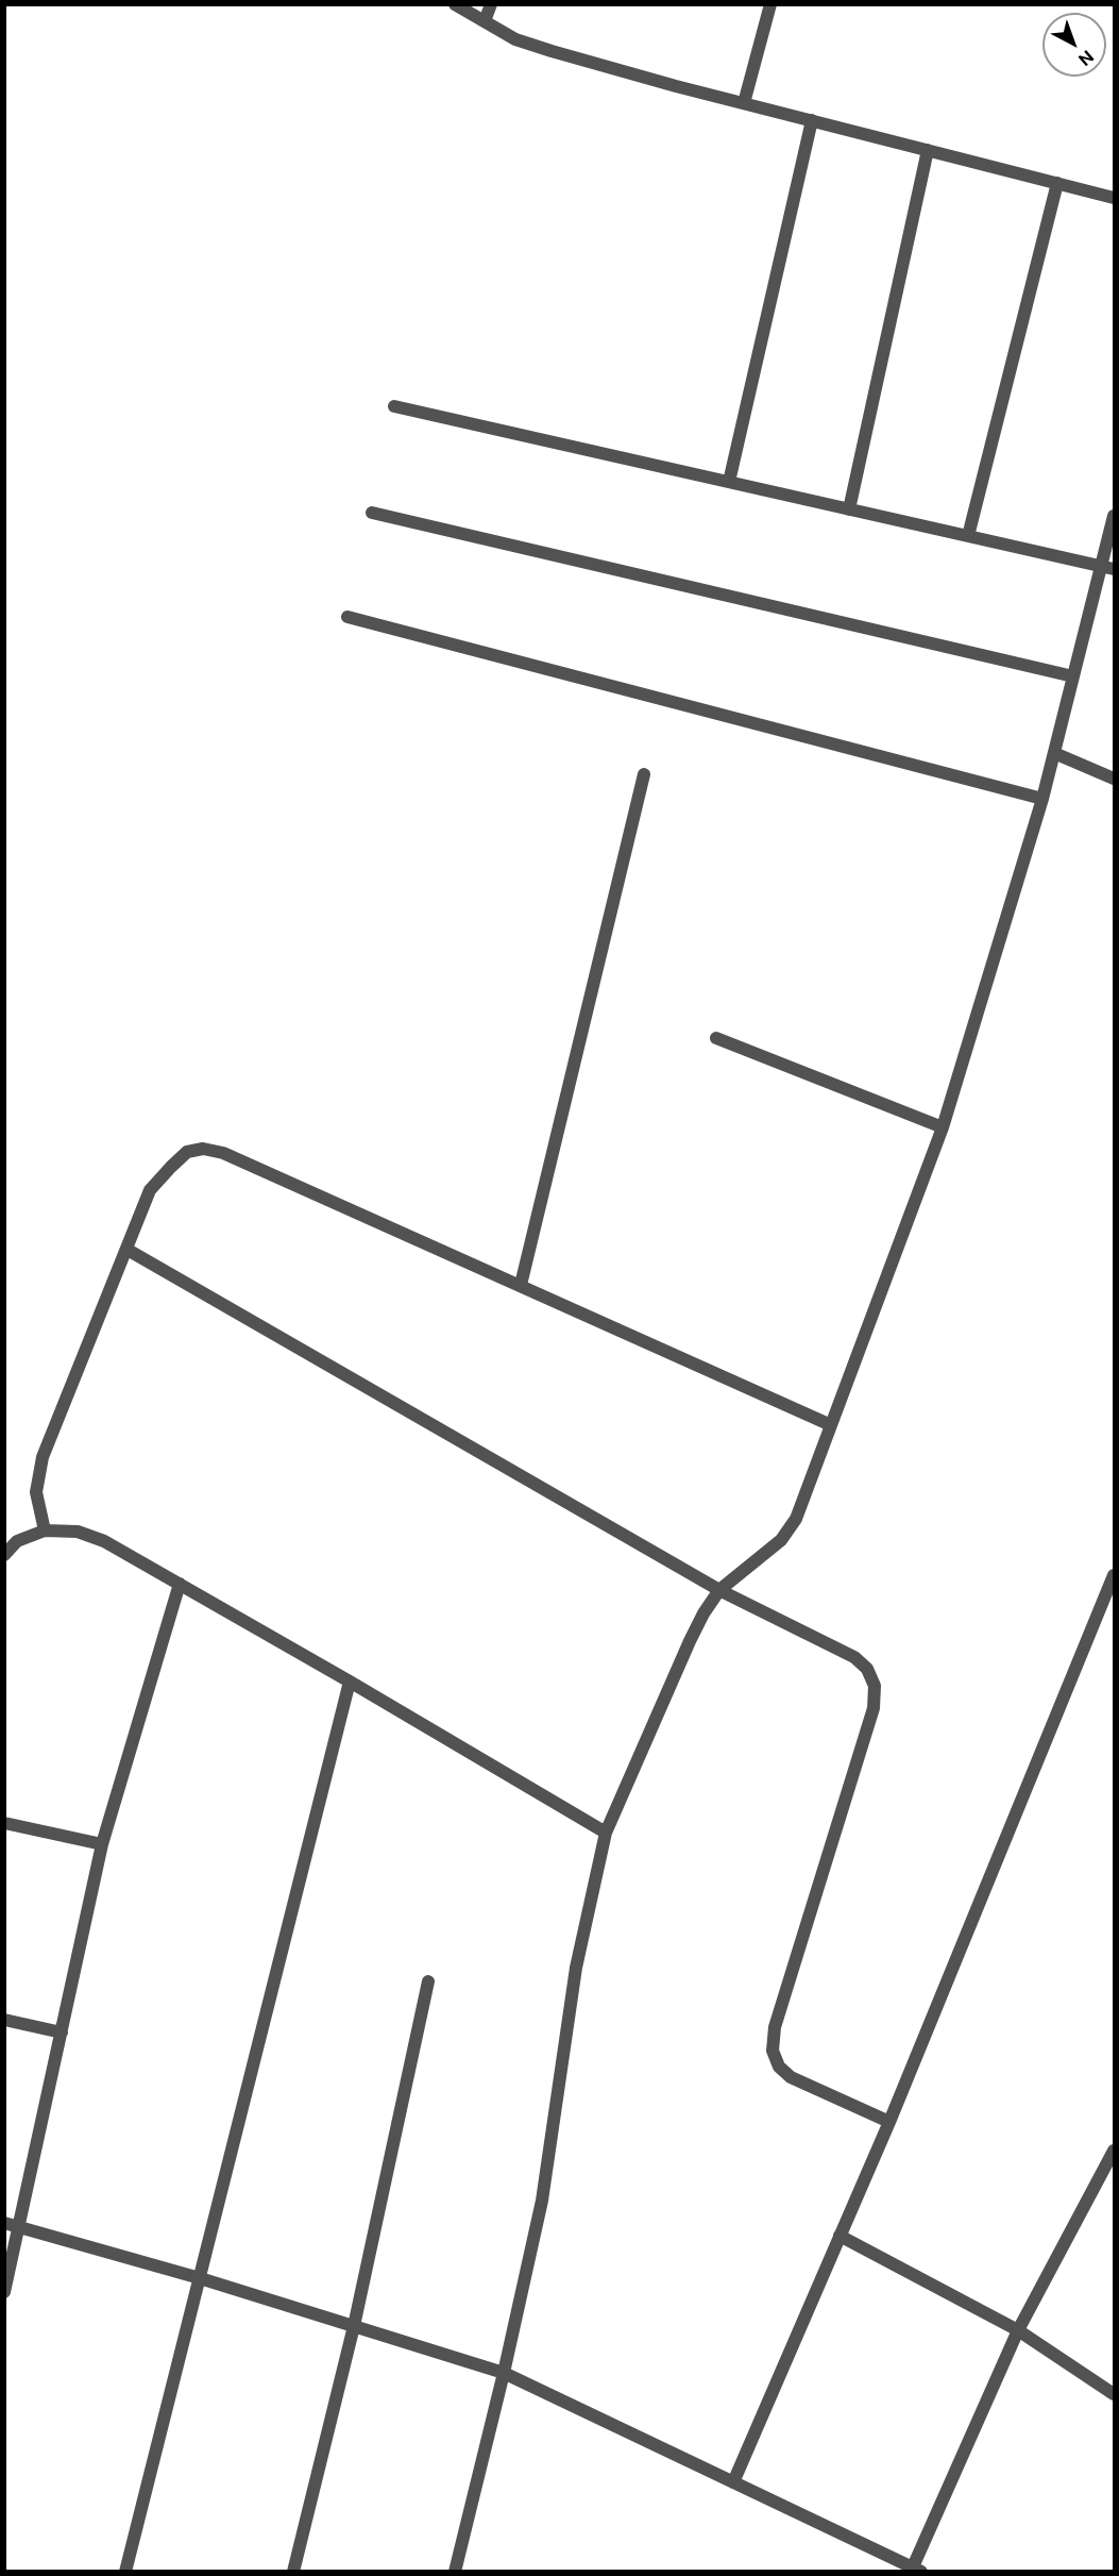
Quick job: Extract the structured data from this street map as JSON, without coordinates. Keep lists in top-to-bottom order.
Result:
{
  "north": "bottom right"
}
